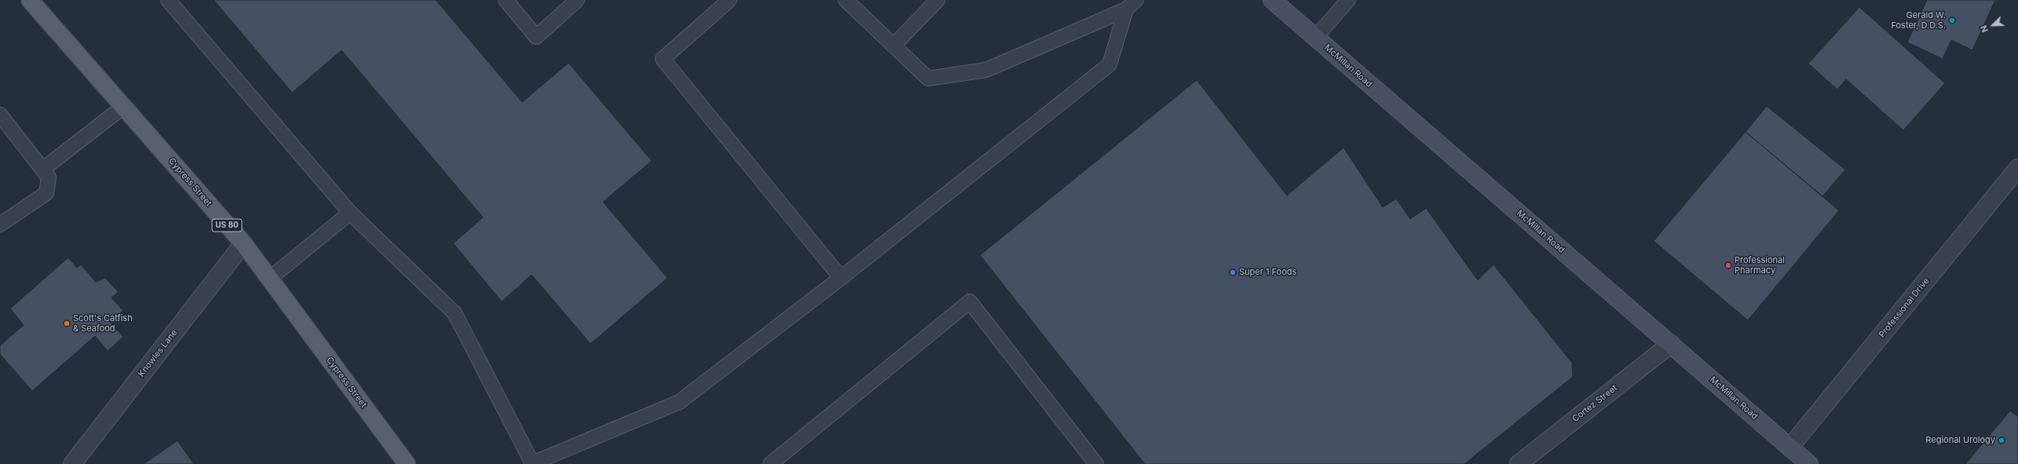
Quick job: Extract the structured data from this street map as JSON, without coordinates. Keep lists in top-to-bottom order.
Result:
{
  "streets": {
    "main road": ["Cypress Street", "US 80"],
    "street": [
      "McMillan Road",
      "Professional Drive",
      "Knowles Lane",
      "Cortez Street"
    ]
  },
  "crossings": [
    ["McMillan Road", "Professional Drive"],
    ["McMillan Road", "Cortez Street"],
    ["Cypress Street", "Knowles Lane"]
  ],
  "places": [
    "Gerald W. Foster, D.D.S.",
    "Professional Pharmacy",
    "Super 1 Foods",
    "Scott's Catfish & Seafood",
    "Regional Urology"
  ],
  "north": "bottom left"
}
